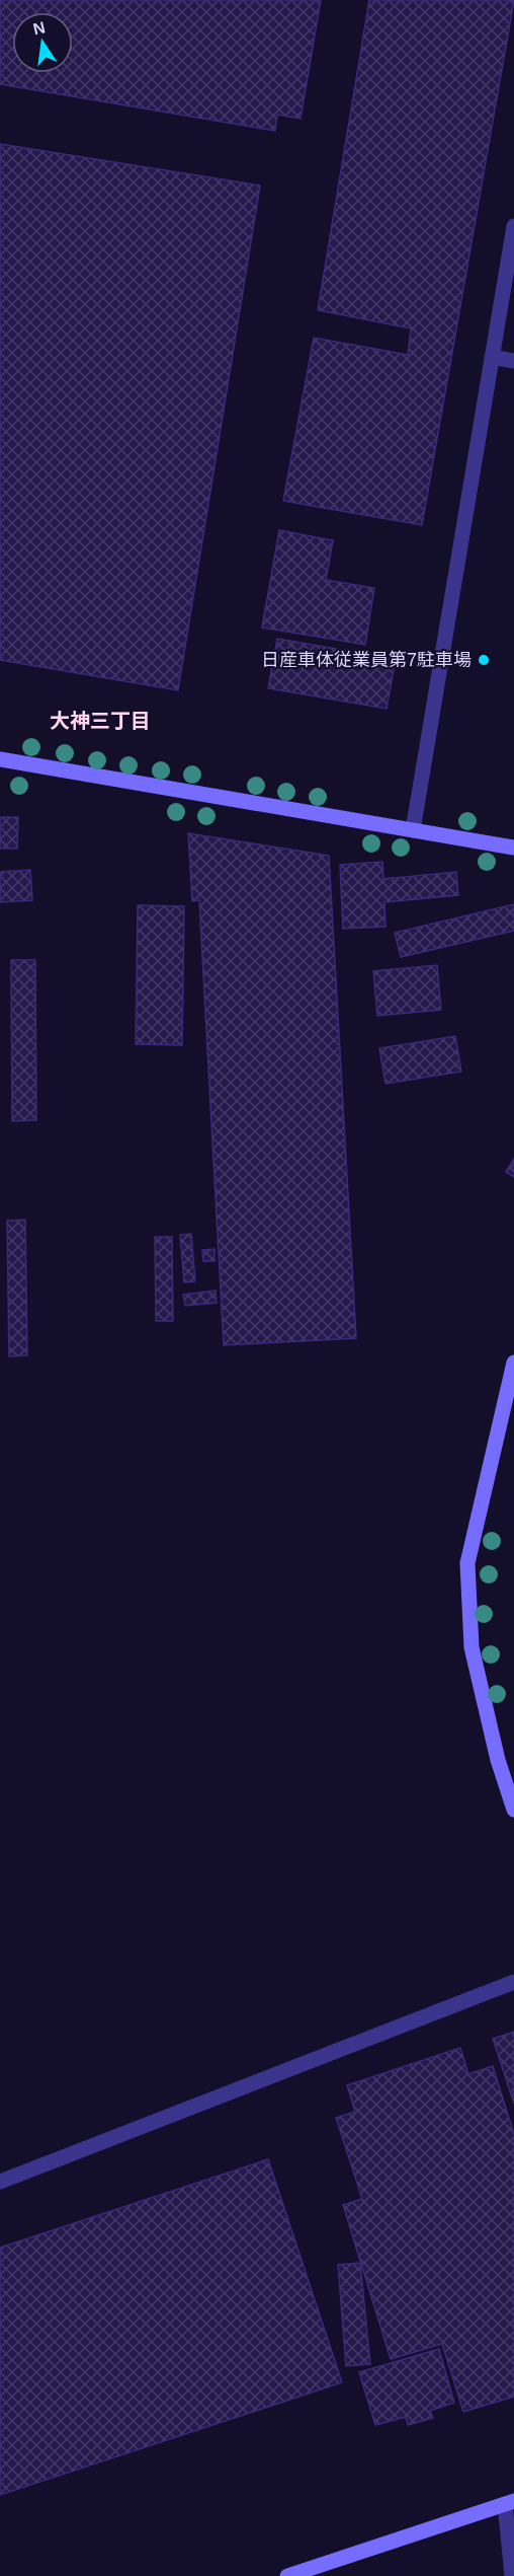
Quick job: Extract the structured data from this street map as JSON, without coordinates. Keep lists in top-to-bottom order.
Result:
{
  "districts": ["大神三丁目"],
  "places": ["日産車体従業員第7駐車場"],
  "north": "top"
}
